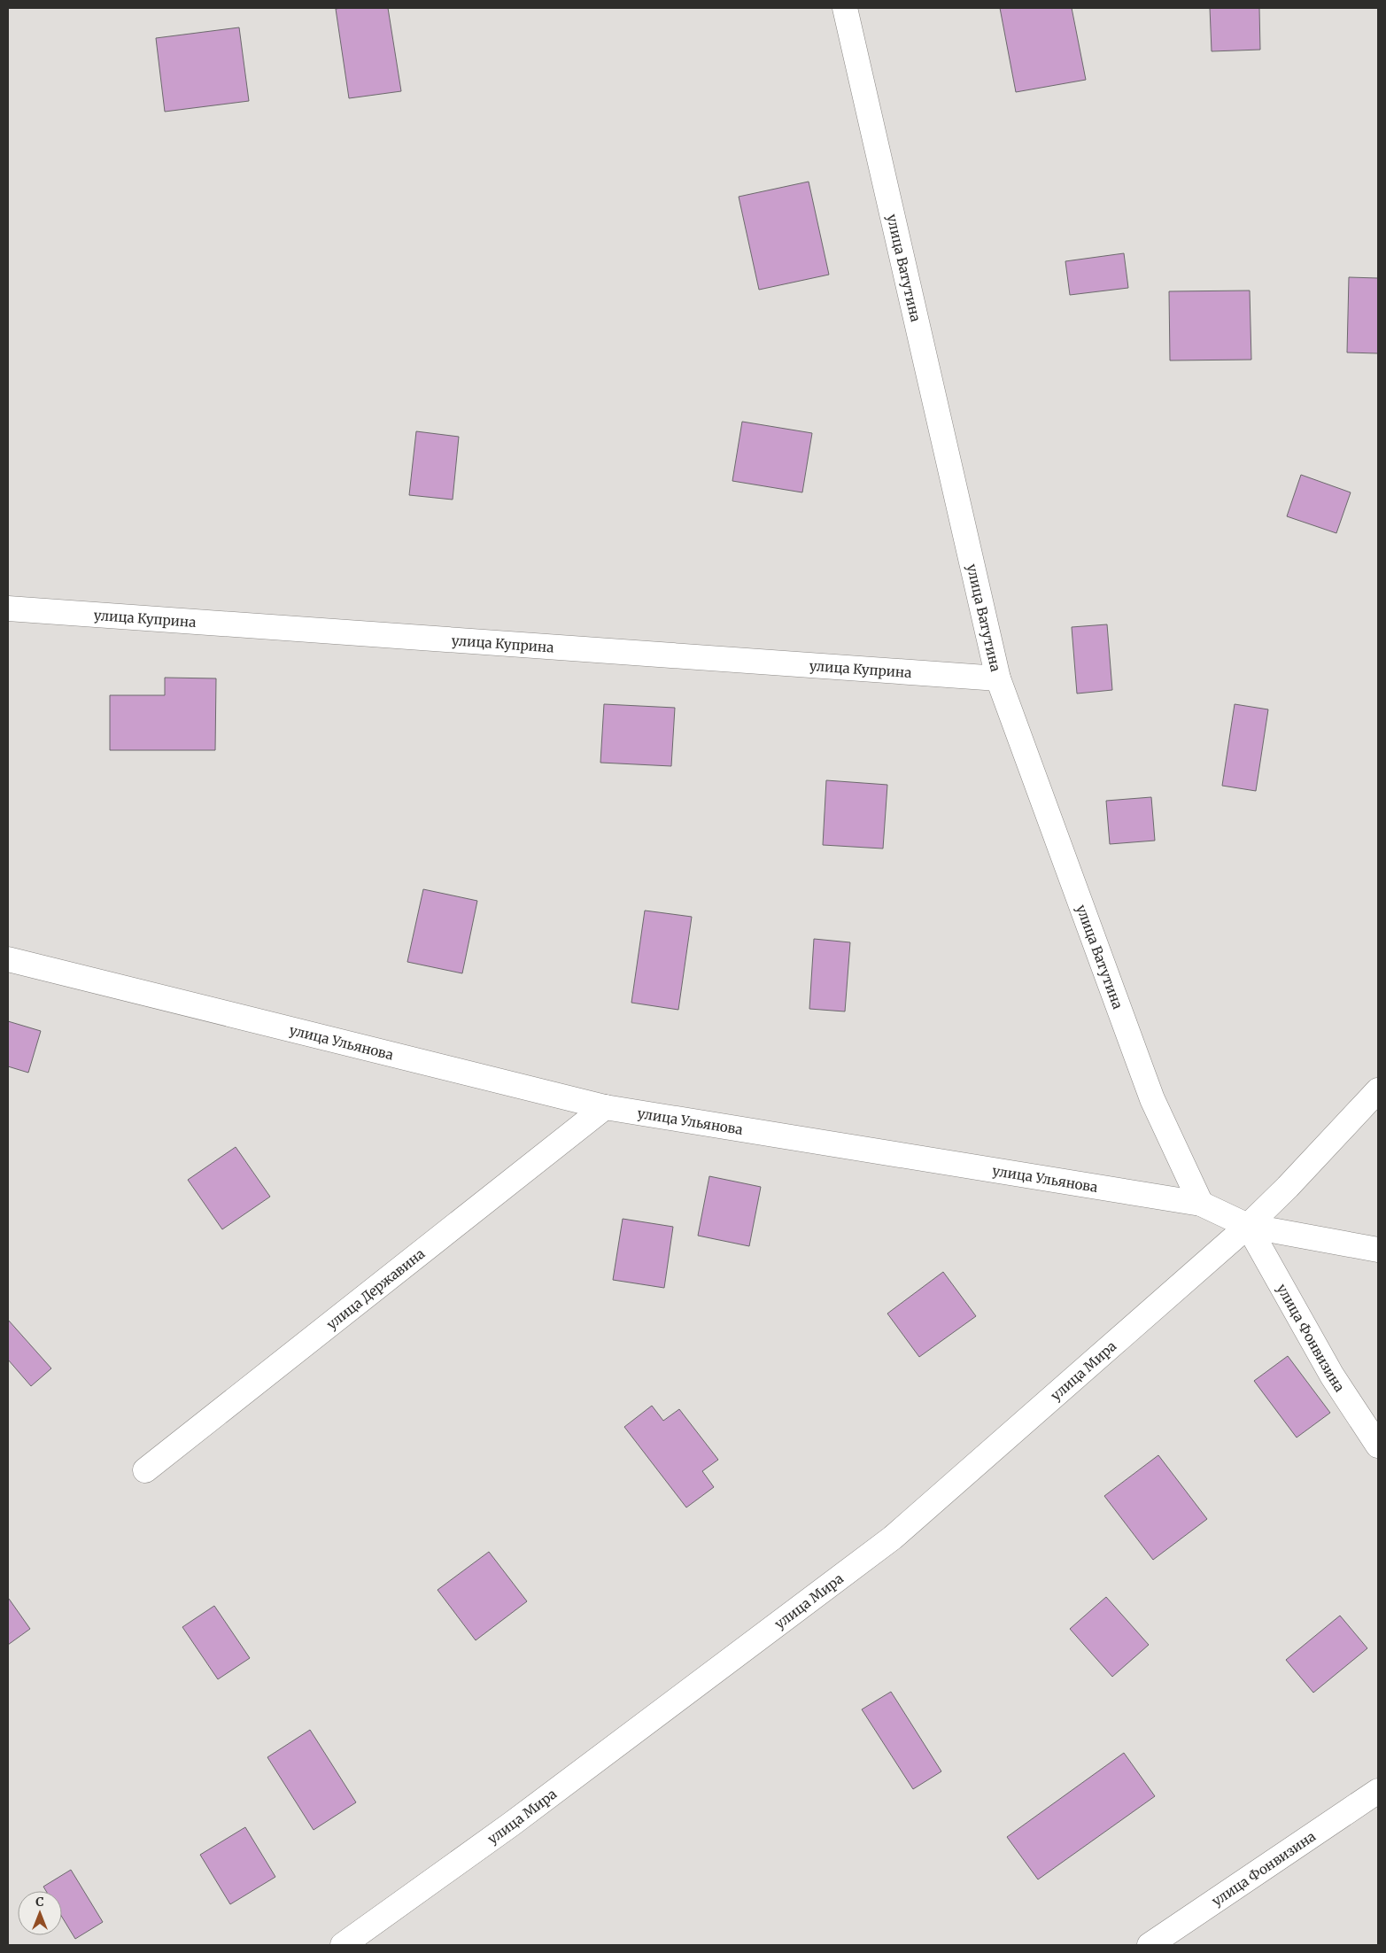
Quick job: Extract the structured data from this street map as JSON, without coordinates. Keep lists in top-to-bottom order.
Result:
{
  "streets": {
    "street": [
      "улица Ватутина",
      "улица Куприна",
      "улица Ульянова",
      "улица Державина",
      "улица Фонвизина",
      "улица Мира"
    ]
  },
  "crossings": [
    ["улица Ватутина", "улица Куприна"],
    ["улица Ватутина", "улица Ульянова"],
    ["улица Ульянова", "улица Державина"],
    ["улица Ульянова", "улица Фонвизина"],
    ["улица Ульянова", "улица Мира"],
    ["улица Фонвизина", "улица Мира"]
  ],
  "north": "top"
}
